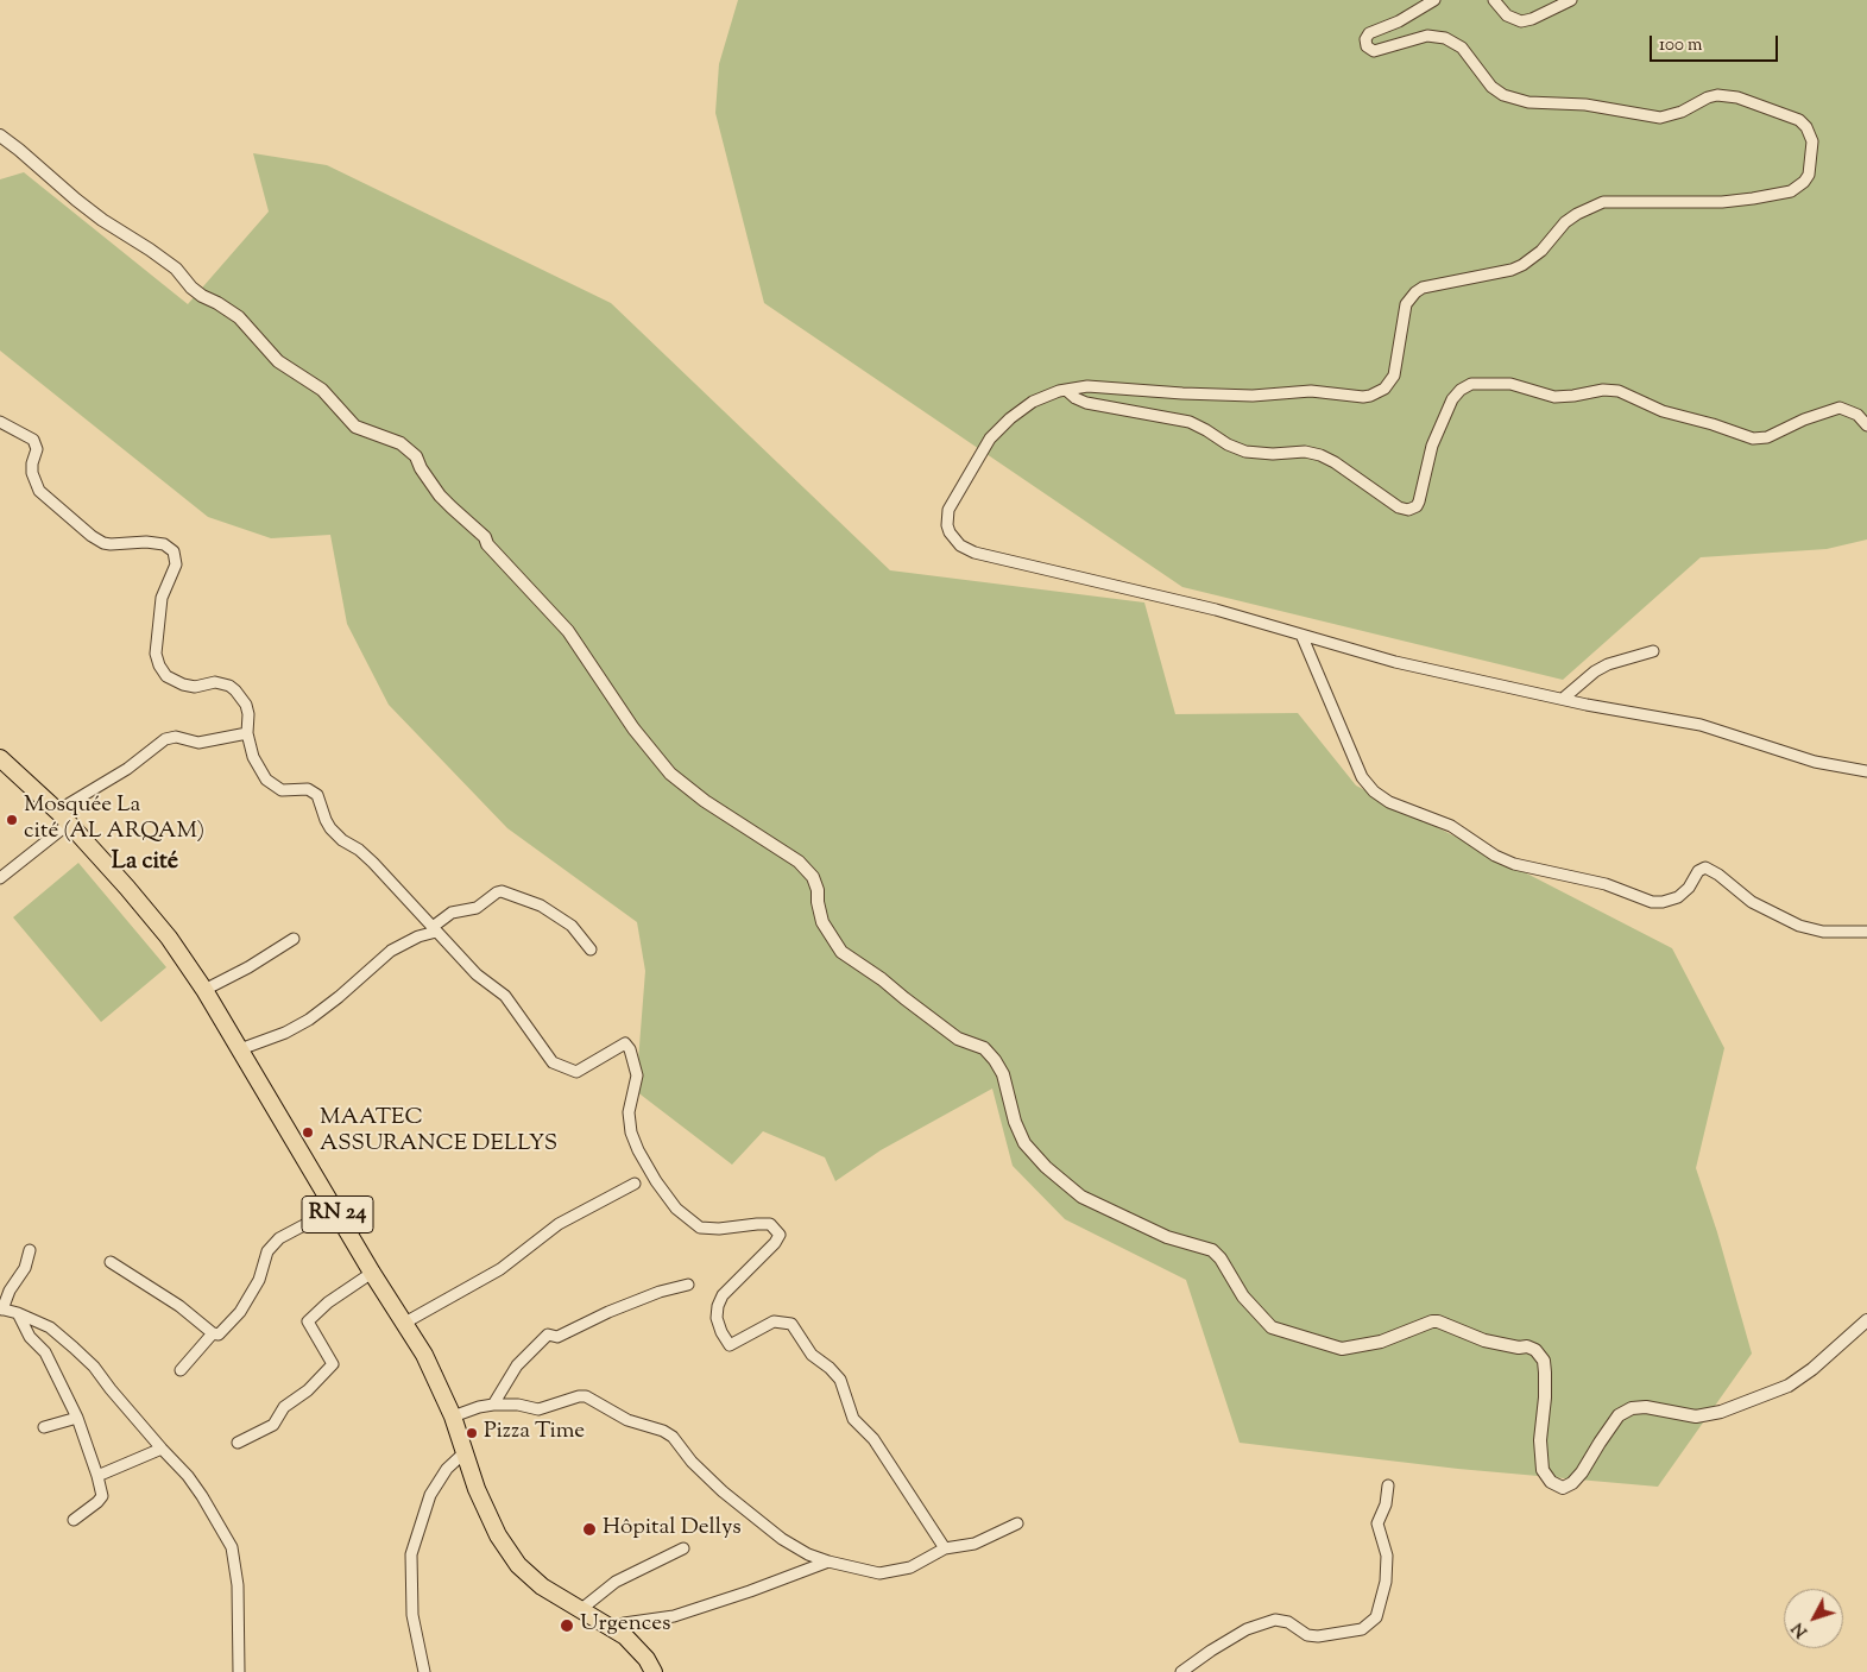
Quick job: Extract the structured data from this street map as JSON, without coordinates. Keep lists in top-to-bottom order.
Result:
{
  "streets": {
    "main road": ["RN 24"]
  },
  "districts": ["La cité"],
  "places": [
    "Mosquée La cité (AL ARQAM)",
    "MAATEC ASSURANCE DELLYS",
    "Pizza Time",
    "Hôpital Dellys",
    "Urgences"
  ],
  "scale_bar": "100 m",
  "north": "bottom left"
}
